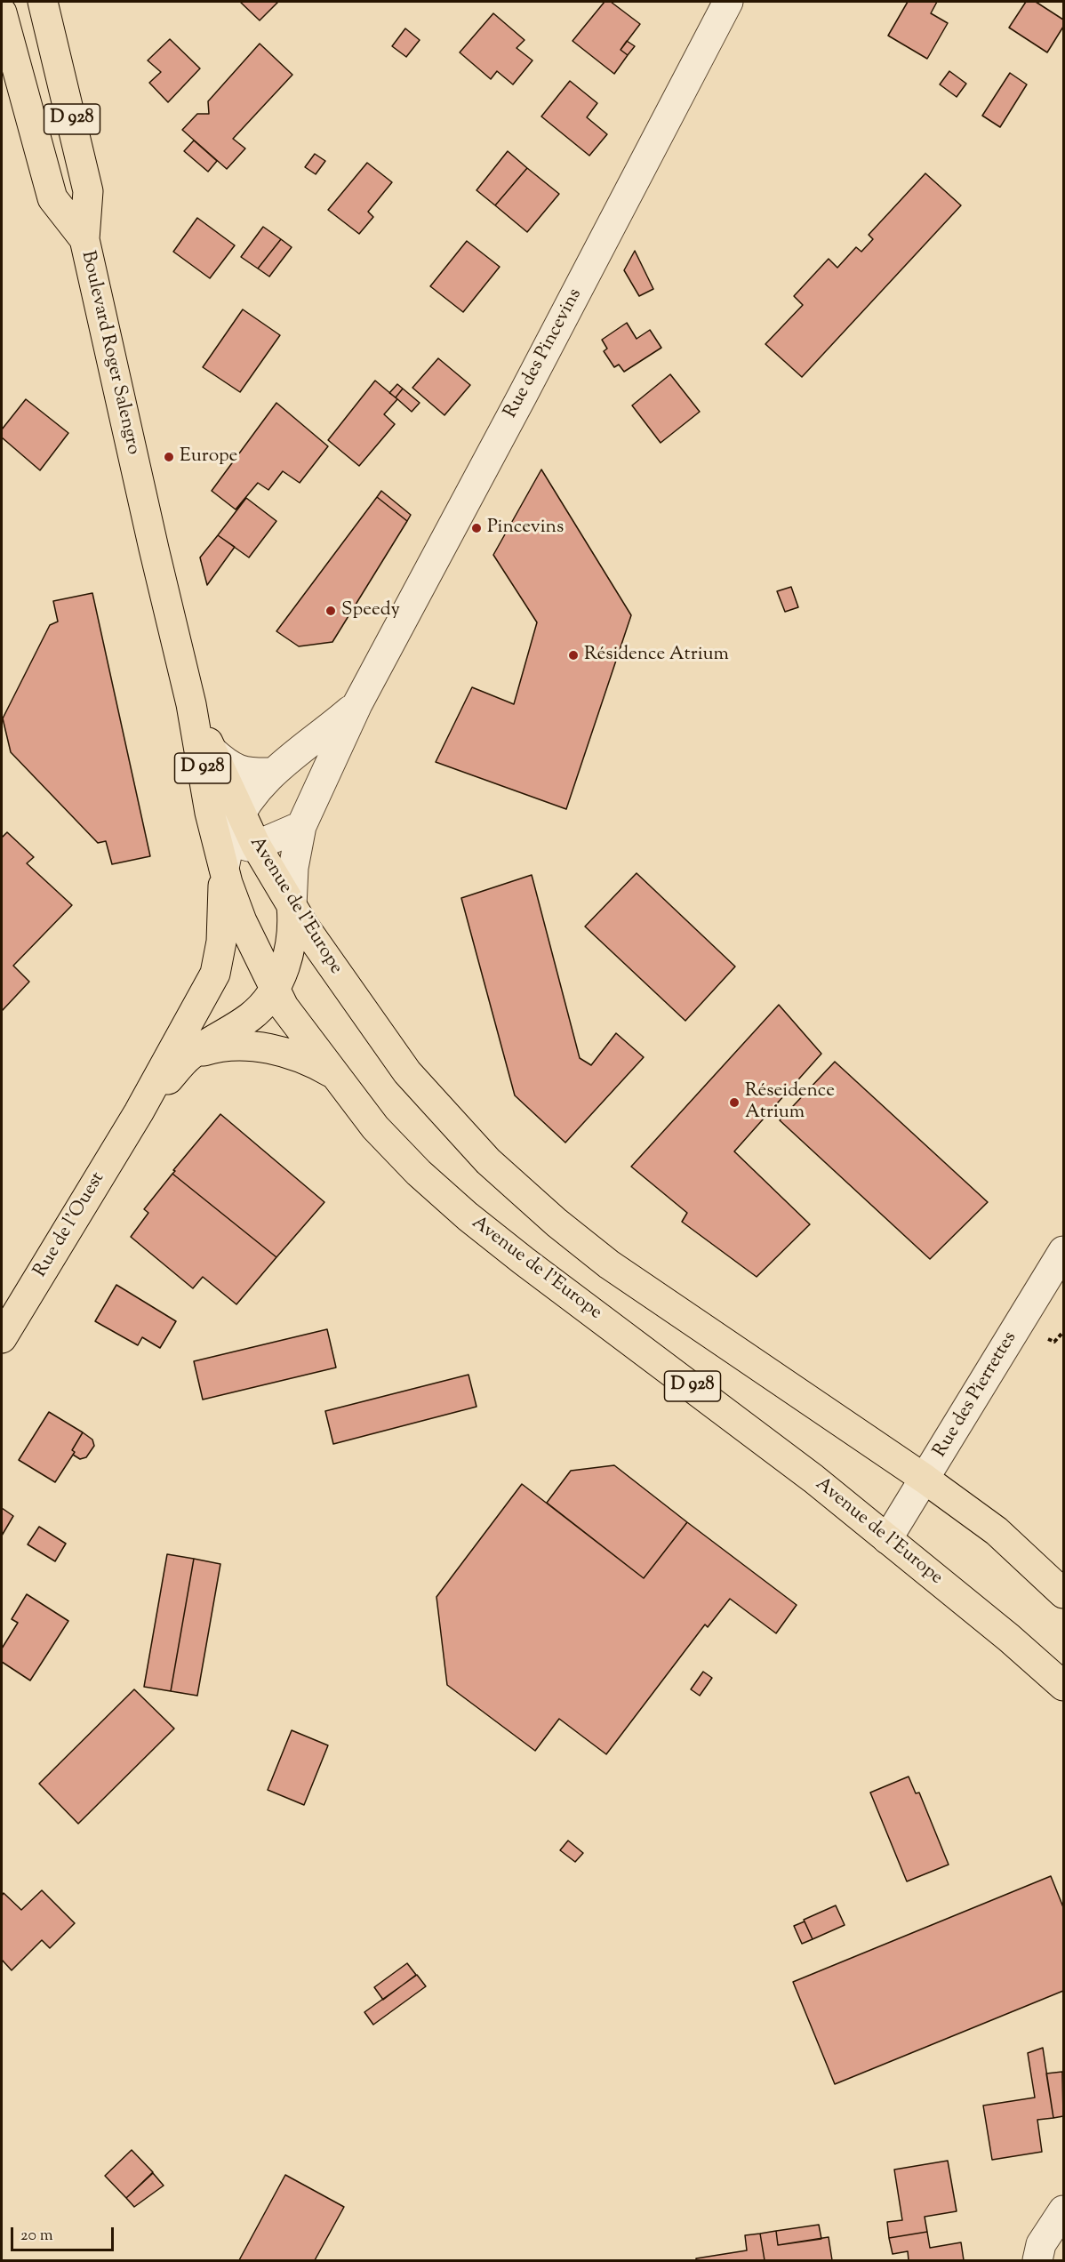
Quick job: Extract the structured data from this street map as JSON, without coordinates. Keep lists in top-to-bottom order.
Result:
{
  "streets": {
    "main road": [
      "D 928",
      "Boulevard Roger Salengro",
      "Avenue de l'Europe",
      "Rue de l'Ouest"
    ],
    "street": ["Rue des Pincevins", "Rue des Pierrettes"]
  },
  "crossings": [
    ["D 928", "Boulevard Roger Salengro"],
    ["Boulevard Roger Salengro", "Avenue de l'Europe"],
    ["Rue des Pincevins", "Avenue de l'Europe"],
    ["Avenue de l'Europe", "Rue des Pierrettes"]
  ],
  "places": [
    "Europe",
    "Pincevins",
    "Speedy",
    "Résidence Atrium",
    "Réseidence Atrium"
  ],
  "scale_bar": "20 m"
}
